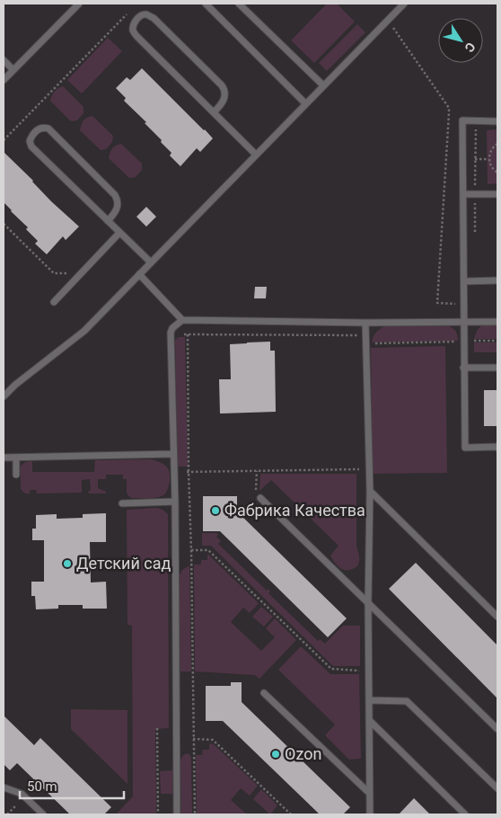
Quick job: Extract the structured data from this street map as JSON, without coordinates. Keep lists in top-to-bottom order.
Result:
{
  "places": ["Фабрика Качества", "Детский сад", "Ozon"],
  "scale_bar": "50 m",
  "north": "bottom right"
}
